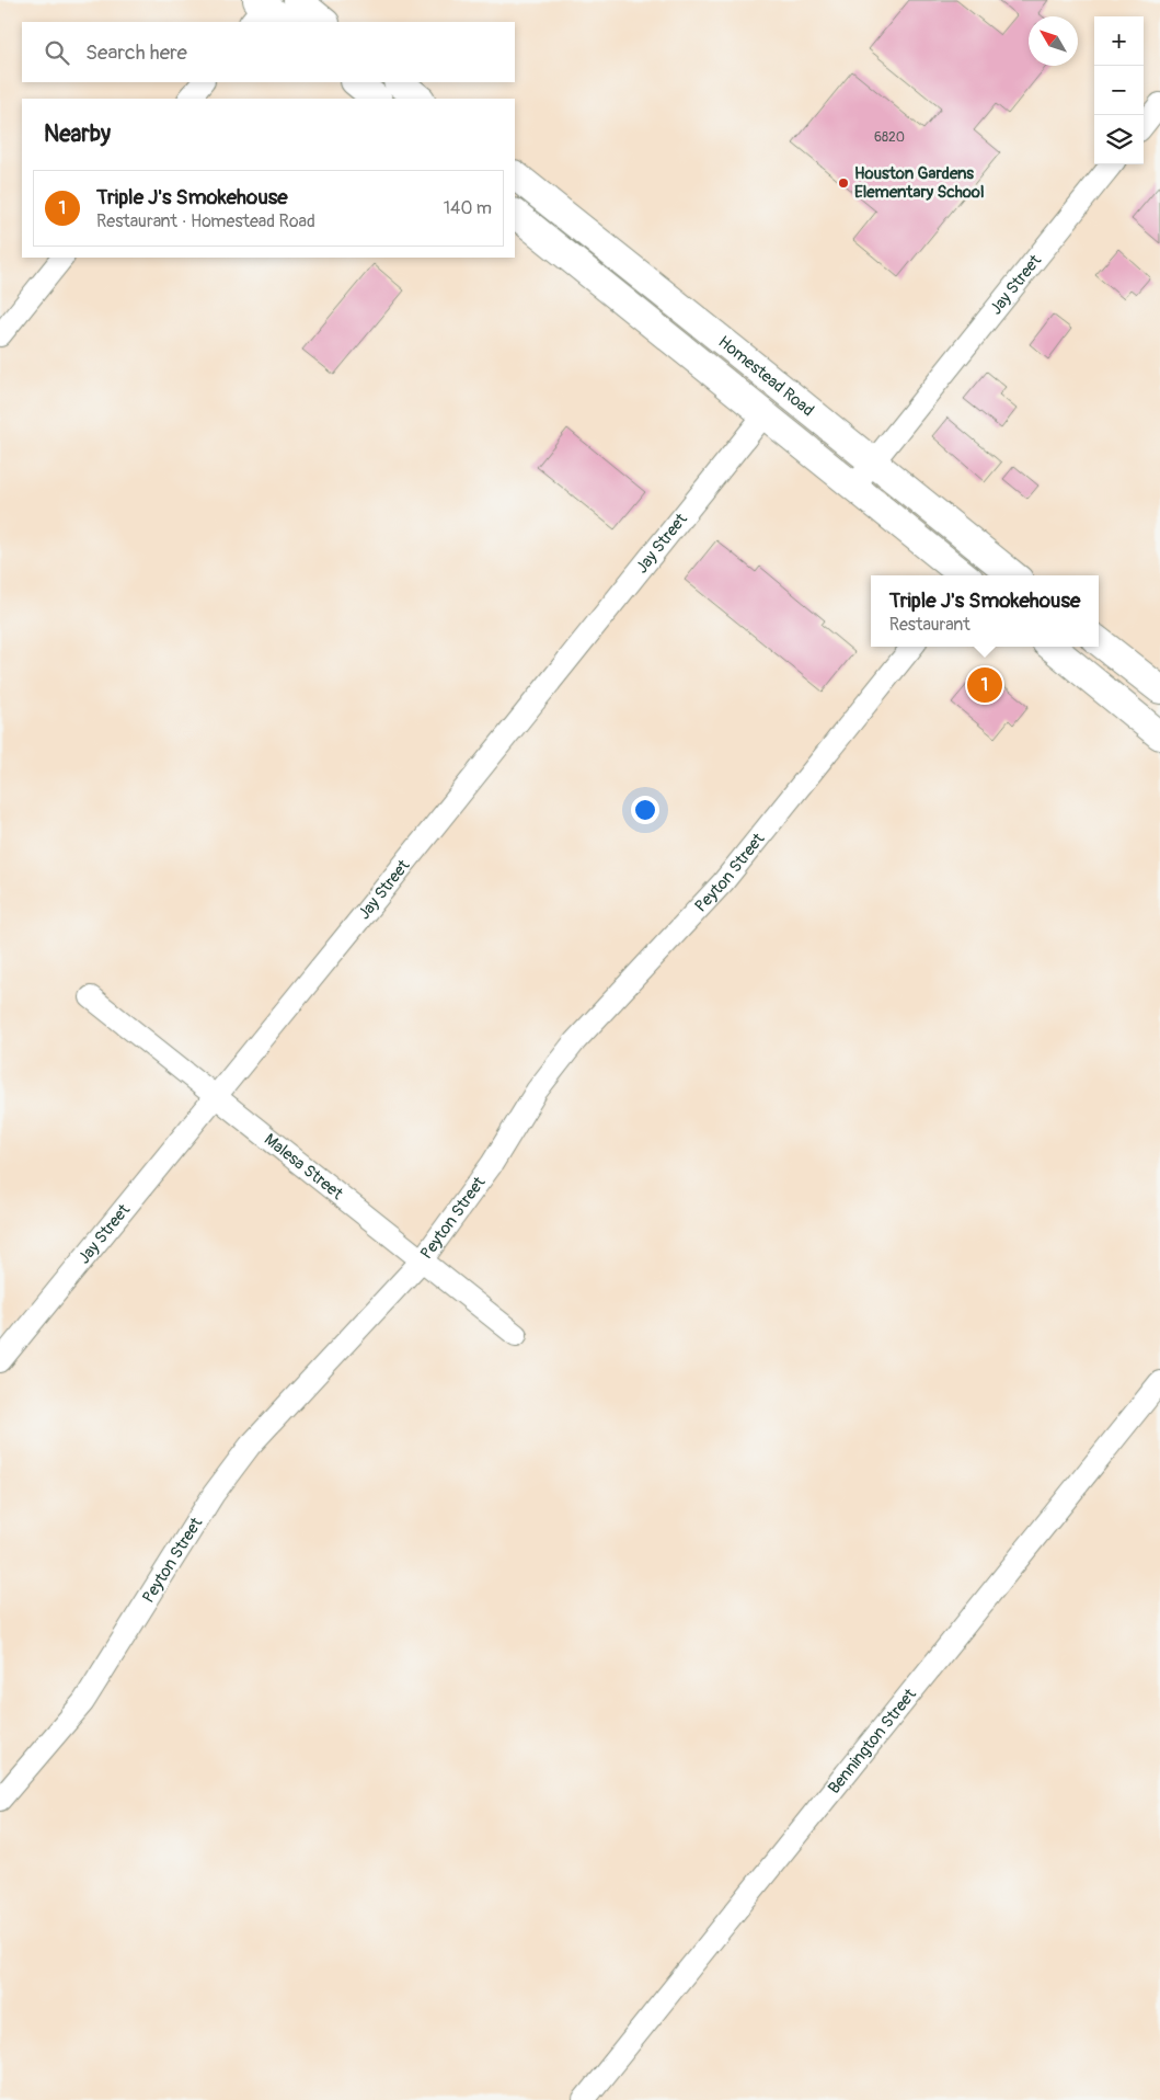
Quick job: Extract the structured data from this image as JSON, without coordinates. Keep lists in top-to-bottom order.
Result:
{
  "streets": {
    "main road": ["Homestead Road"],
    "street": [
      "Jay Street",
      "Peyton Street",
      "Malesa Street",
      "Bennington Street"
    ]
  },
  "crossings": [
    ["Jay Street", "Homestead Road"],
    ["Jay Street", "Malesa Street"],
    ["Peyton Street", "Malesa Street"]
  ],
  "places": ["Houston Gardens Elementary School"],
  "house_numbers": ["6820"],
  "north": "top left",
  "page": {
    "map_buttons": ["+", "−"],
    "search": "Search here",
    "heading": "Nearby",
    "list": [
      {
        "mark": "1",
        "name": "Triple J's Smokehouse",
        "note": "Restaurant · Homestead Road",
        "value": "140 m"
      }
    ],
    "popup": ["Triple J's Smokehouse", "Restaurant"],
    "pins": "1"
  }
}
